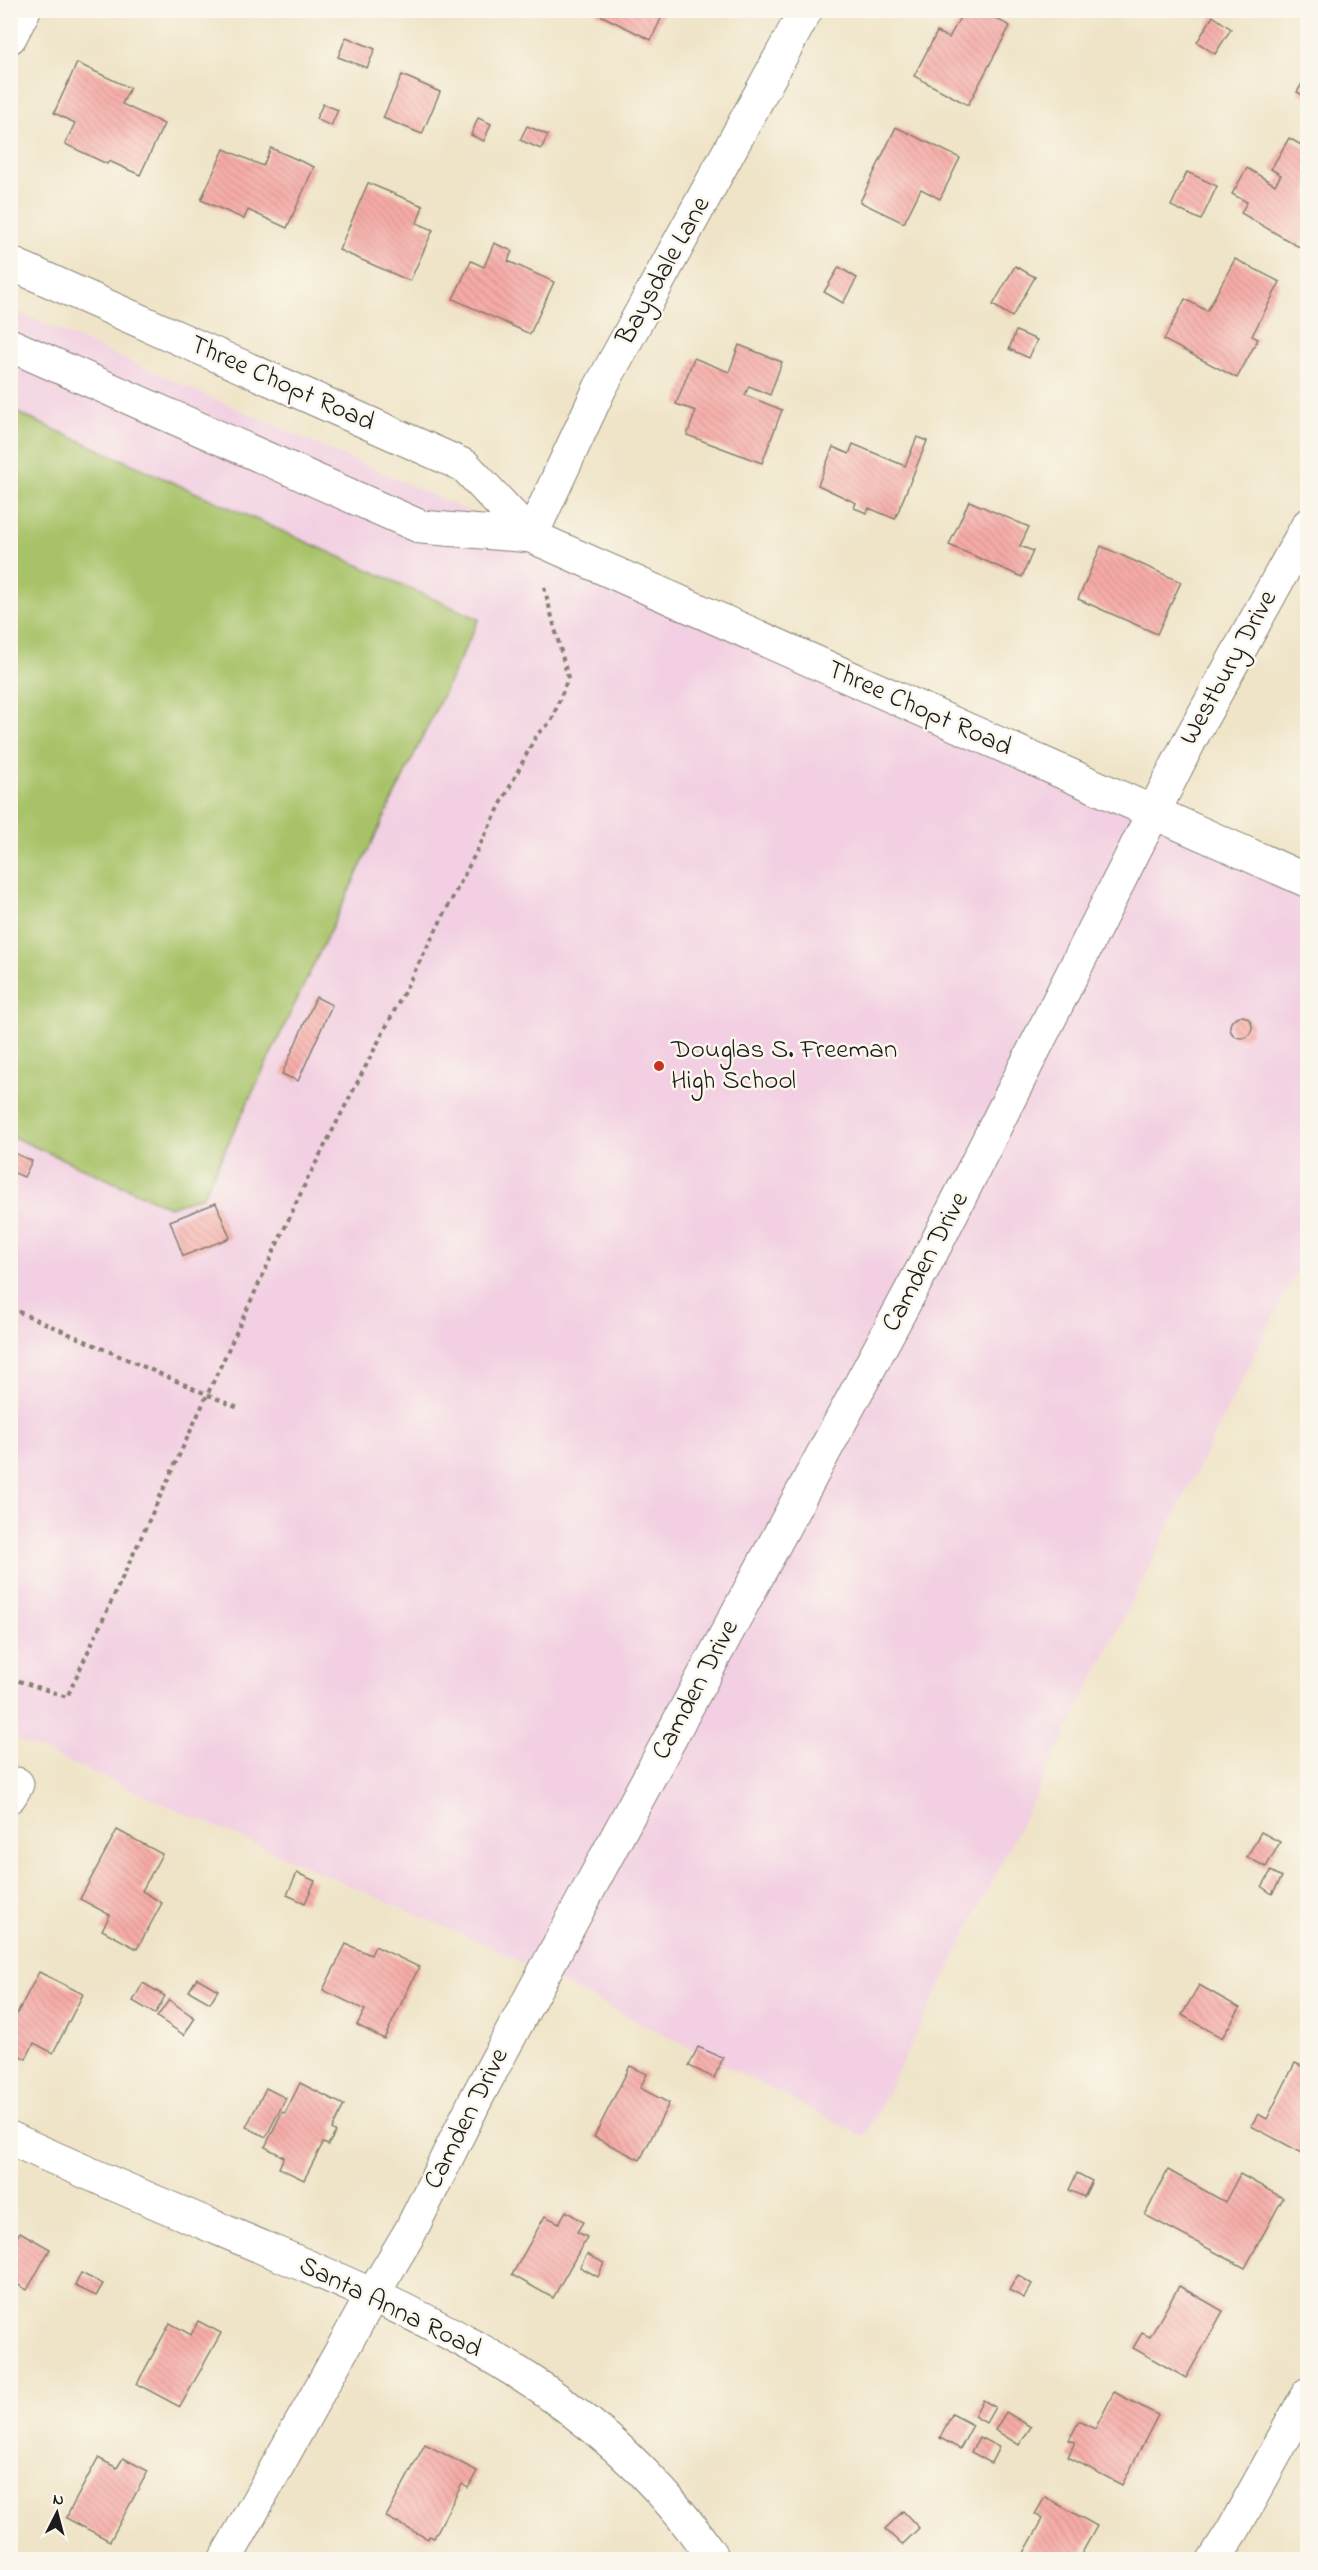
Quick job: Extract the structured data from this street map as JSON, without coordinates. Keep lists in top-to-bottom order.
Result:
{
  "streets": {
    "street": [
      "Baysdale Lane",
      "Three Chopt Road",
      "Westbury Drive",
      "Camden Drive",
      "Santa Anna Road"
    ]
  },
  "crossings": [
    ["Baysdale Lane", "Three Chopt Road"],
    ["Three Chopt Road", "Westbury Drive"],
    ["Three Chopt Road", "Camden Drive"],
    ["Westbury Drive", "Camden Drive"],
    ["Camden Drive", "Santa Anna Road"]
  ],
  "places": ["Douglas S. Freeman High School"],
  "north": "top"
}
